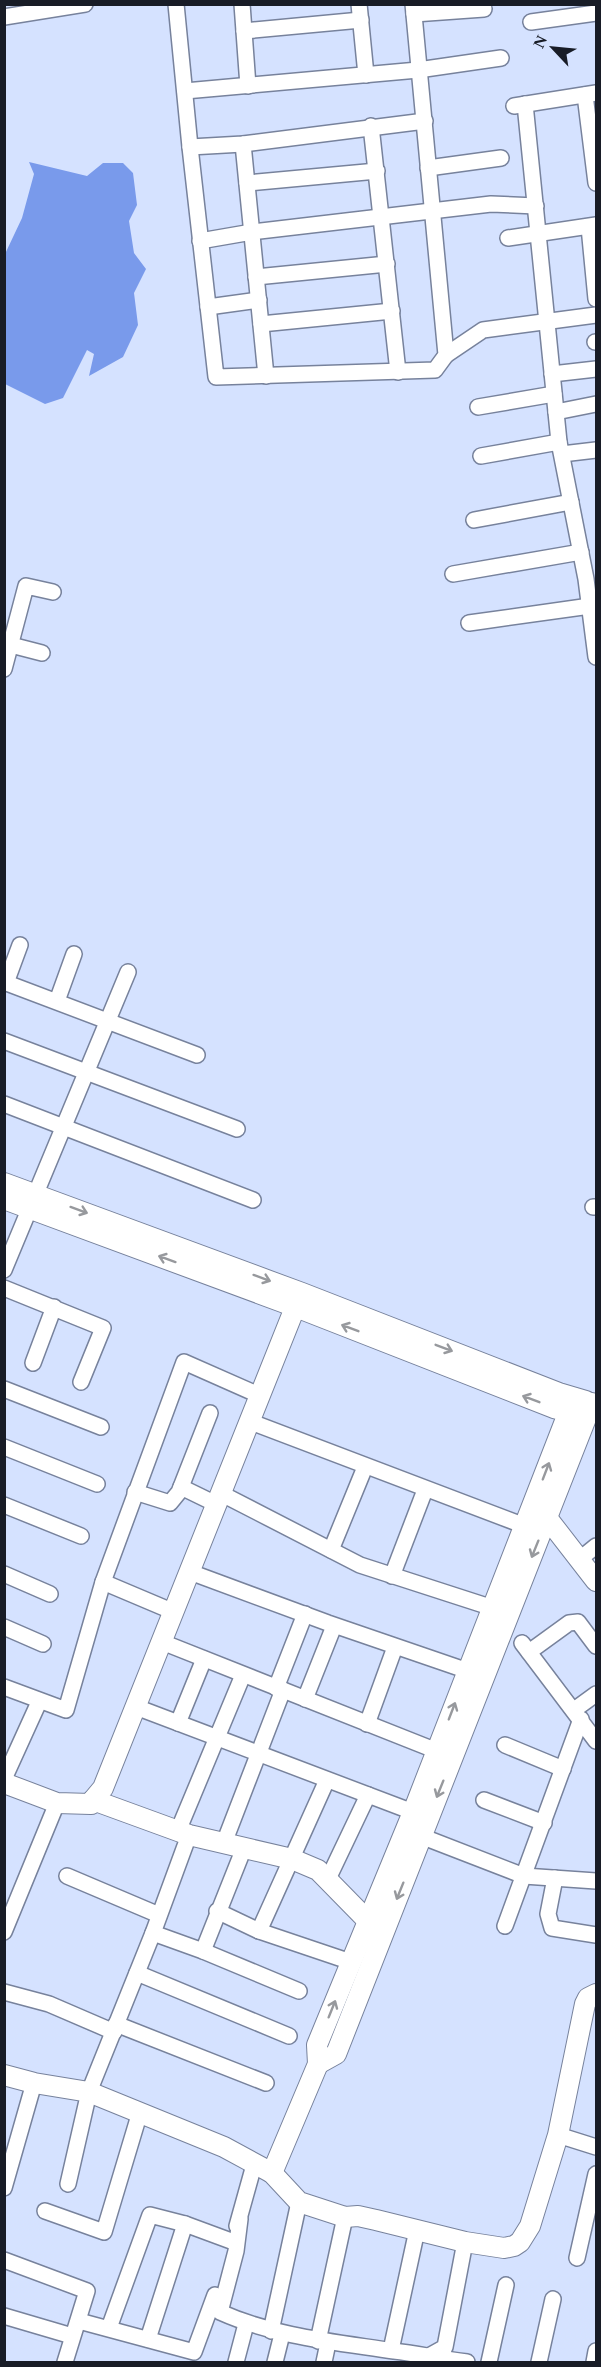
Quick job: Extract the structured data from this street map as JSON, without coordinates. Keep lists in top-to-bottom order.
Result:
{
  "north": "top left"
}
